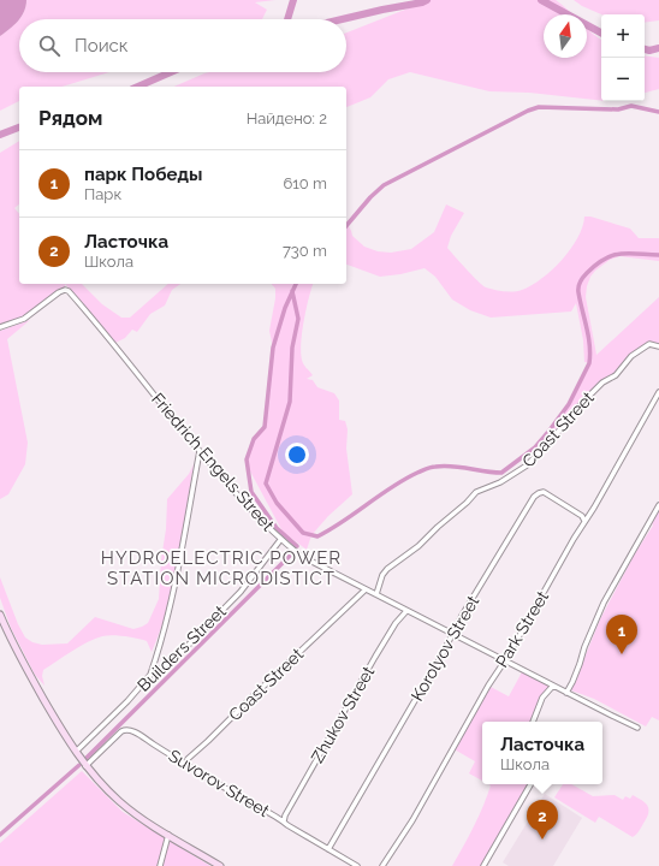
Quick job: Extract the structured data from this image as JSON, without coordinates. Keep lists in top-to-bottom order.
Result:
{
  "streets": {
    "street": [
      "Coast Street",
      "Friedrich Engels Street",
      "Park Street",
      "Builders Street",
      "Korolyov Street",
      "Zhukov Street",
      "Suvorov Street"
    ]
  },
  "crossings": [
    ["Coast Street", "Friedrich Engels Street"],
    ["Coast Street", "Suvorov Street"],
    ["Friedrich Engels Street", "Park Street"],
    ["Friedrich Engels Street", "Builders Street"],
    ["Friedrich Engels Street", "Korolyov Street"],
    ["Friedrich Engels Street", "Zhukov Street"],
    ["Korolyov Street", "Suvorov Street"],
    ["Zhukov Street", "Suvorov Street"]
  ],
  "districts": ["HYDROELECTRIC POWER STATION MICRODISTICT"],
  "north": "top",
  "page": {
    "map_buttons": ["+", "−"],
    "search": "Поиск",
    "heading": ["Рядом", "Найдено: 2"],
    "list": [
      {
        "mark": "1",
        "name": "парк Победы",
        "note": "Парк",
        "value": "610 m"
      },
      {
        "mark": "2",
        "name": "Ласточка",
        "note": "Школа",
        "value": "730 m"
      }
    ],
    "pins": ["1", "2"],
    "popup": ["Ласточка", "Школа"]
  }
}
